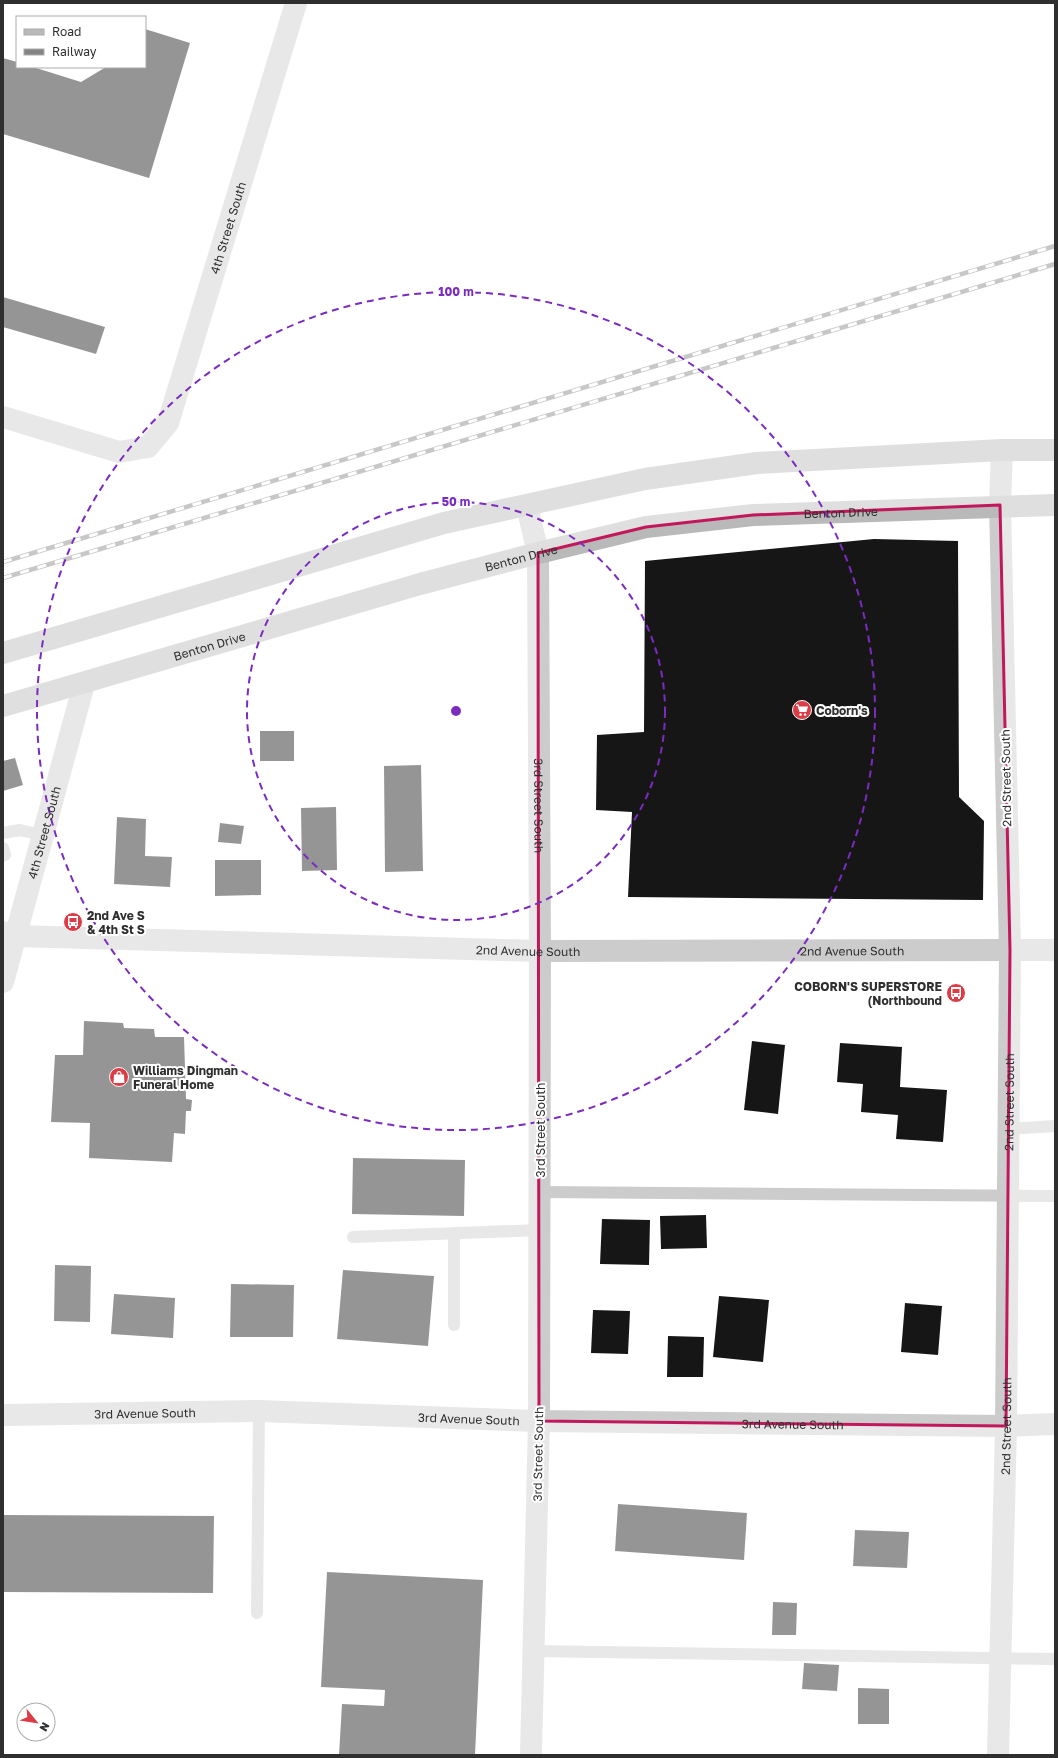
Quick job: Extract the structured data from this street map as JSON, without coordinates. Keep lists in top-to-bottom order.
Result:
{
  "streets": {
    "main road": ["Benton Drive"],
    "street": [
      "4th Street South",
      "2nd Street South",
      "3rd Street South",
      "2nd Avenue South",
      "3rd Avenue South"
    ]
  },
  "crossings": [
    ["4th Street South", "Benton Drive"],
    ["4th Street South", "2nd Avenue South"],
    ["Benton Drive", "2nd Street South"],
    ["Benton Drive", "3rd Street South"],
    ["2nd Street South", "2nd Avenue South"],
    ["2nd Street South", "3rd Avenue South"],
    ["3rd Street South", "2nd Avenue South"],
    ["3rd Street South", "3rd Avenue South"]
  ],
  "places": {
    "supermarket": ["Coborn's"],
    "bus stop": ["2nd Ave S & 4th St S", "COBORN'S SUPERSTORE (Northbound"],
    "shop": ["Williams Dingman Funeral Home"]
  },
  "legend": ["Road", "Railway"],
  "north": "bottom right",
  "rings": ["100 m", "50 m"]
}
